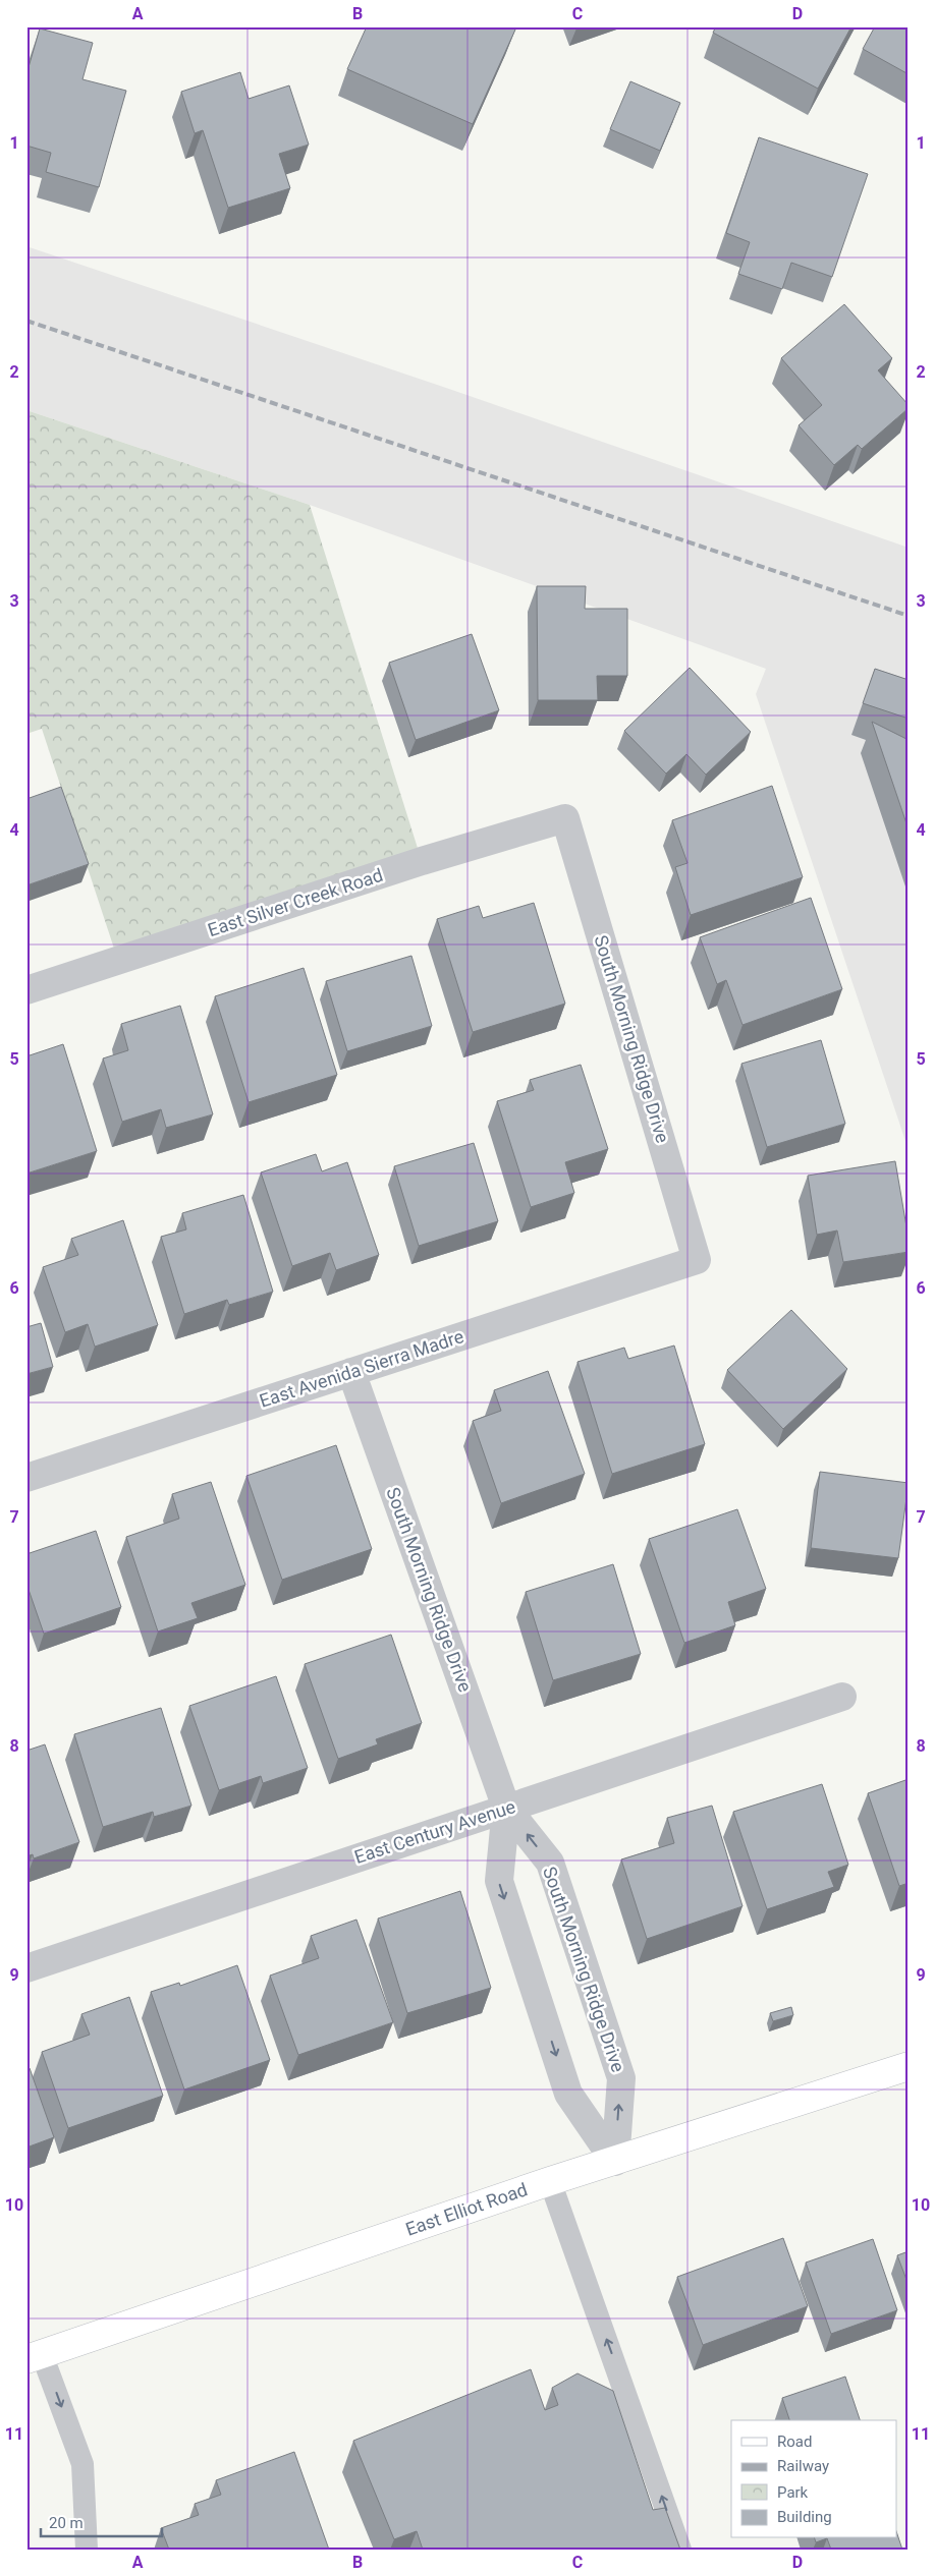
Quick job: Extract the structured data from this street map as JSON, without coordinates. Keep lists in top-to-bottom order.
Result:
{
  "streets": {
    "main road": ["East Elliot Road"],
    "street": [
      "East Silver Creek Road",
      "South Morning Ridge Drive",
      "East Avenida Sierra Madre",
      "East Century Avenue"
    ]
  },
  "crossings": [
    ["East Silver Creek Road", "South Morning Ridge Drive"],
    ["South Morning Ridge Drive", "East Avenida Sierra Madre"],
    ["South Morning Ridge Drive", "East Century Avenue"],
    ["South Morning Ridge Drive", "East Elliot Road"]
  ],
  "legend": [
    "Road",
    "Railway",
    "Park",
    "Building"
  ],
  "scale_bar": "20 m",
  "grid": {
    "columns": [
      "A",
      "B",
      "C",
      "D"
    ],
    "rows": [
      "1",
      "2",
      "3",
      "4",
      "5",
      "6",
      "7",
      "8",
      "9",
      "10",
      "11"
    ]
  }
}
